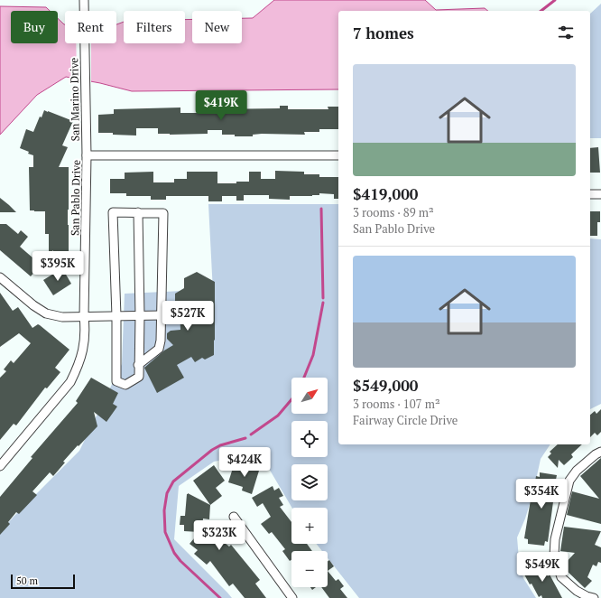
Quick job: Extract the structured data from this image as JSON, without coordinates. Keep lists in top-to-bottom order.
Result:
{
  "streets": {
    "street": ["San Marino Drive", "San Pablo Drive"]
  },
  "crossings": [
    ["San Marino Drive", "San Pablo Drive"]
  ],
  "scale_bar": "50 m",
  "north": "top right",
  "page": {
    "chip": [
      "Buy",
      "Rent",
      "Filters",
      "New"
    ],
    "heading": "7 homes",
    "list": [
      {
        "name": "$419,000",
        "note": "3 rooms · 89 m² · San Pablo Drive"
      },
      {
        "name": "$549,000",
        "note": "3 rooms · 107 m² · Fairway Circle Drive"
      }
    ],
    "price": [
      "$419K",
      "$395K",
      "$527K",
      "$424K",
      "$354K",
      "$323K",
      "$549K"
    ],
    "map_buttons": ["+", "−"],
    "scale": "50 m"
  }
}
